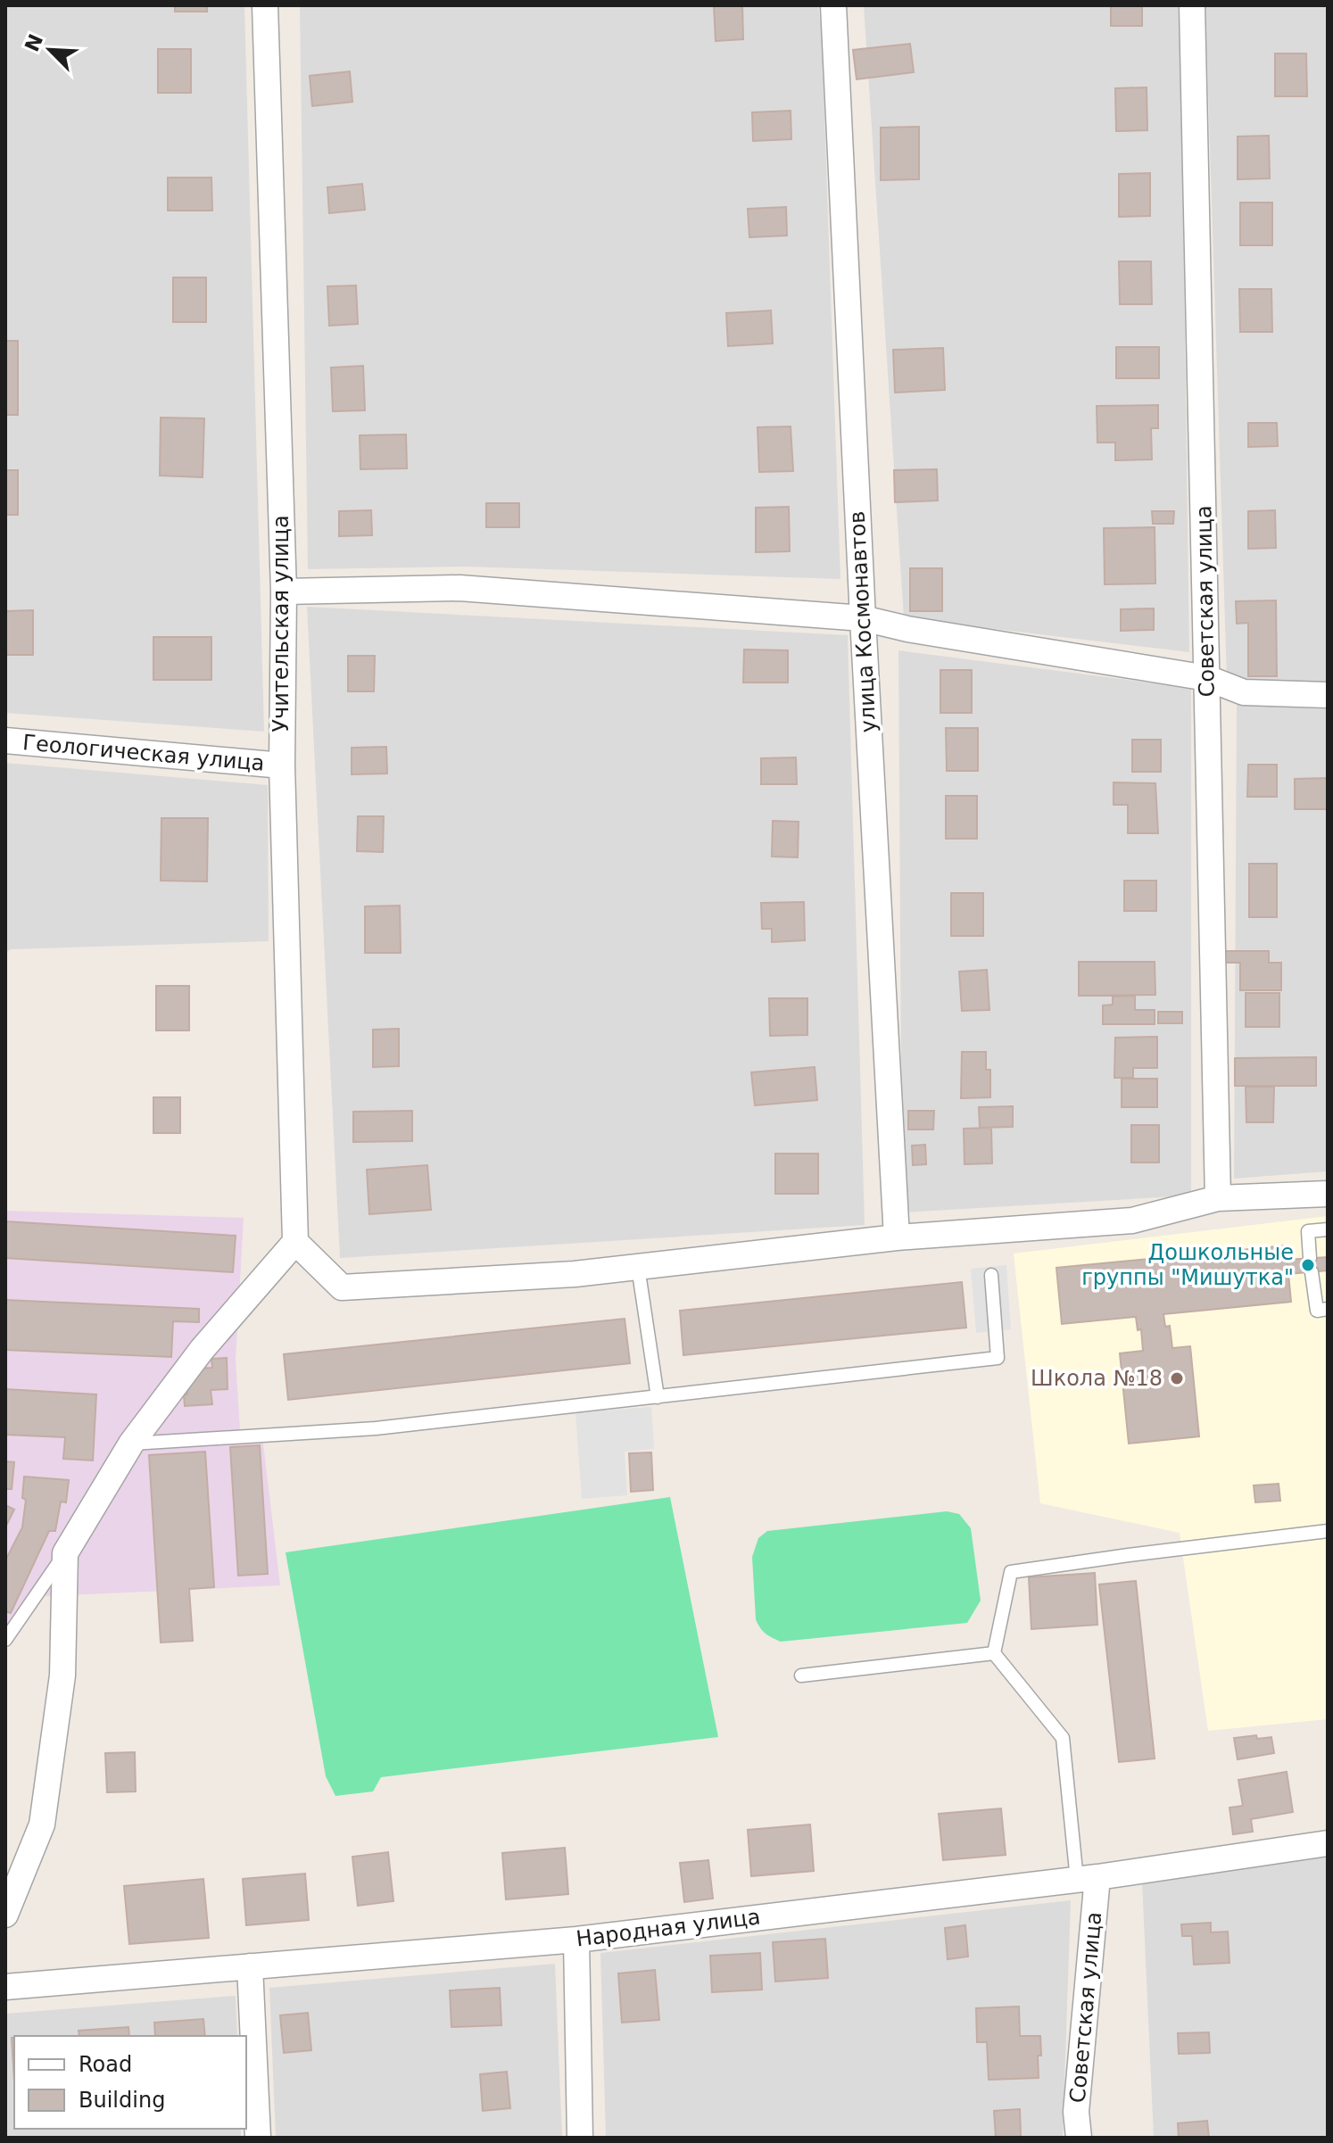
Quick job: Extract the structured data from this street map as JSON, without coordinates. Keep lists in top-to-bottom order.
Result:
{
  "streets": {
    "street": [
      "Советская улица",
      "улица Космонавтов",
      "Учительская улица",
      "Геологическая улица",
      "Народная улица"
    ]
  },
  "crossings": [
    ["Советская улица", "Народная улица"],
    ["Учительская улица", "Геологическая улица"]
  ],
  "places": ["Дошкольные группы \"Мишутка\"", "Школа №18"],
  "legend": ["Road", "Building"],
  "north": "top left"
}
